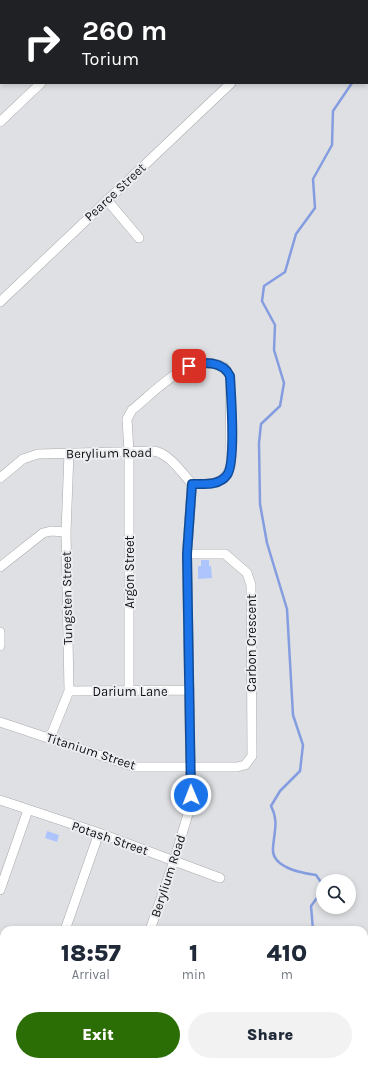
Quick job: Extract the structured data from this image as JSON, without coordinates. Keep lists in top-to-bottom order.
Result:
{
  "streets": {
    "street": [
      "Pearce Street",
      "Berylium Road",
      "Argon Street",
      "Tungsten Street",
      "Carbon Crescent",
      "Darium Lane",
      "Titanium Street",
      "Potash Street"
    ]
  },
  "crossings": [
    ["Berylium Road", "Argon Street"],
    ["Berylium Road", "Tungsten Street"],
    ["Berylium Road", "Carbon Crescent"],
    ["Berylium Road", "Darium Lane"],
    ["Berylium Road", "Titanium Street"],
    ["Berylium Road", "Potash Street"],
    ["Argon Street", "Darium Lane"],
    ["Tungsten Street", "Darium Lane"],
    ["Tungsten Street", "Titanium Street"],
    ["Carbon Crescent", "Titanium Street"]
  ],
  "page": {
    "turn": ["260 m", "Torium"],
    "eta": [
      "18:57",
      "Arrival",
      "1",
      "min",
      "410",
      "m"
    ],
    "buttons": ["Exit", "Share"]
  }
}
